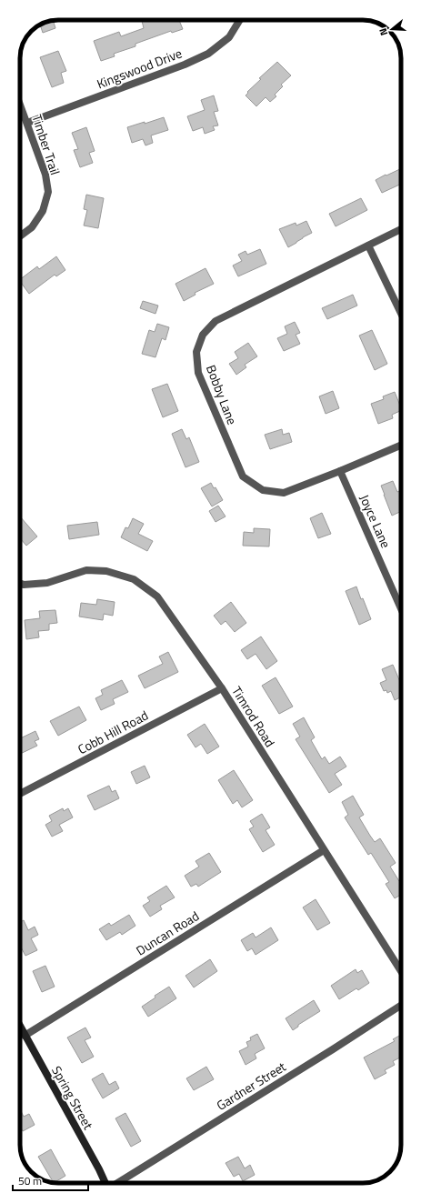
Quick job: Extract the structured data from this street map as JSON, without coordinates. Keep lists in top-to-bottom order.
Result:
{
  "streets": {
    "street": [
      "Kingswood Drive",
      "Timber Trail",
      "Bobby Lane",
      "Joyce Lane",
      "Timrod Road",
      "Cobb Hill Road",
      "Duncan Road",
      "Gardner Street",
      "Spring Street"
    ]
  },
  "crossings": [
    ["Kingswood Drive", "Timber Trail"],
    ["Bobby Lane", "Joyce Lane"],
    ["Timrod Road", "Cobb Hill Road"],
    ["Timrod Road", "Duncan Road"],
    ["Duncan Road", "Spring Street"]
  ],
  "scale_bar": "50 m",
  "north": "left"
}
